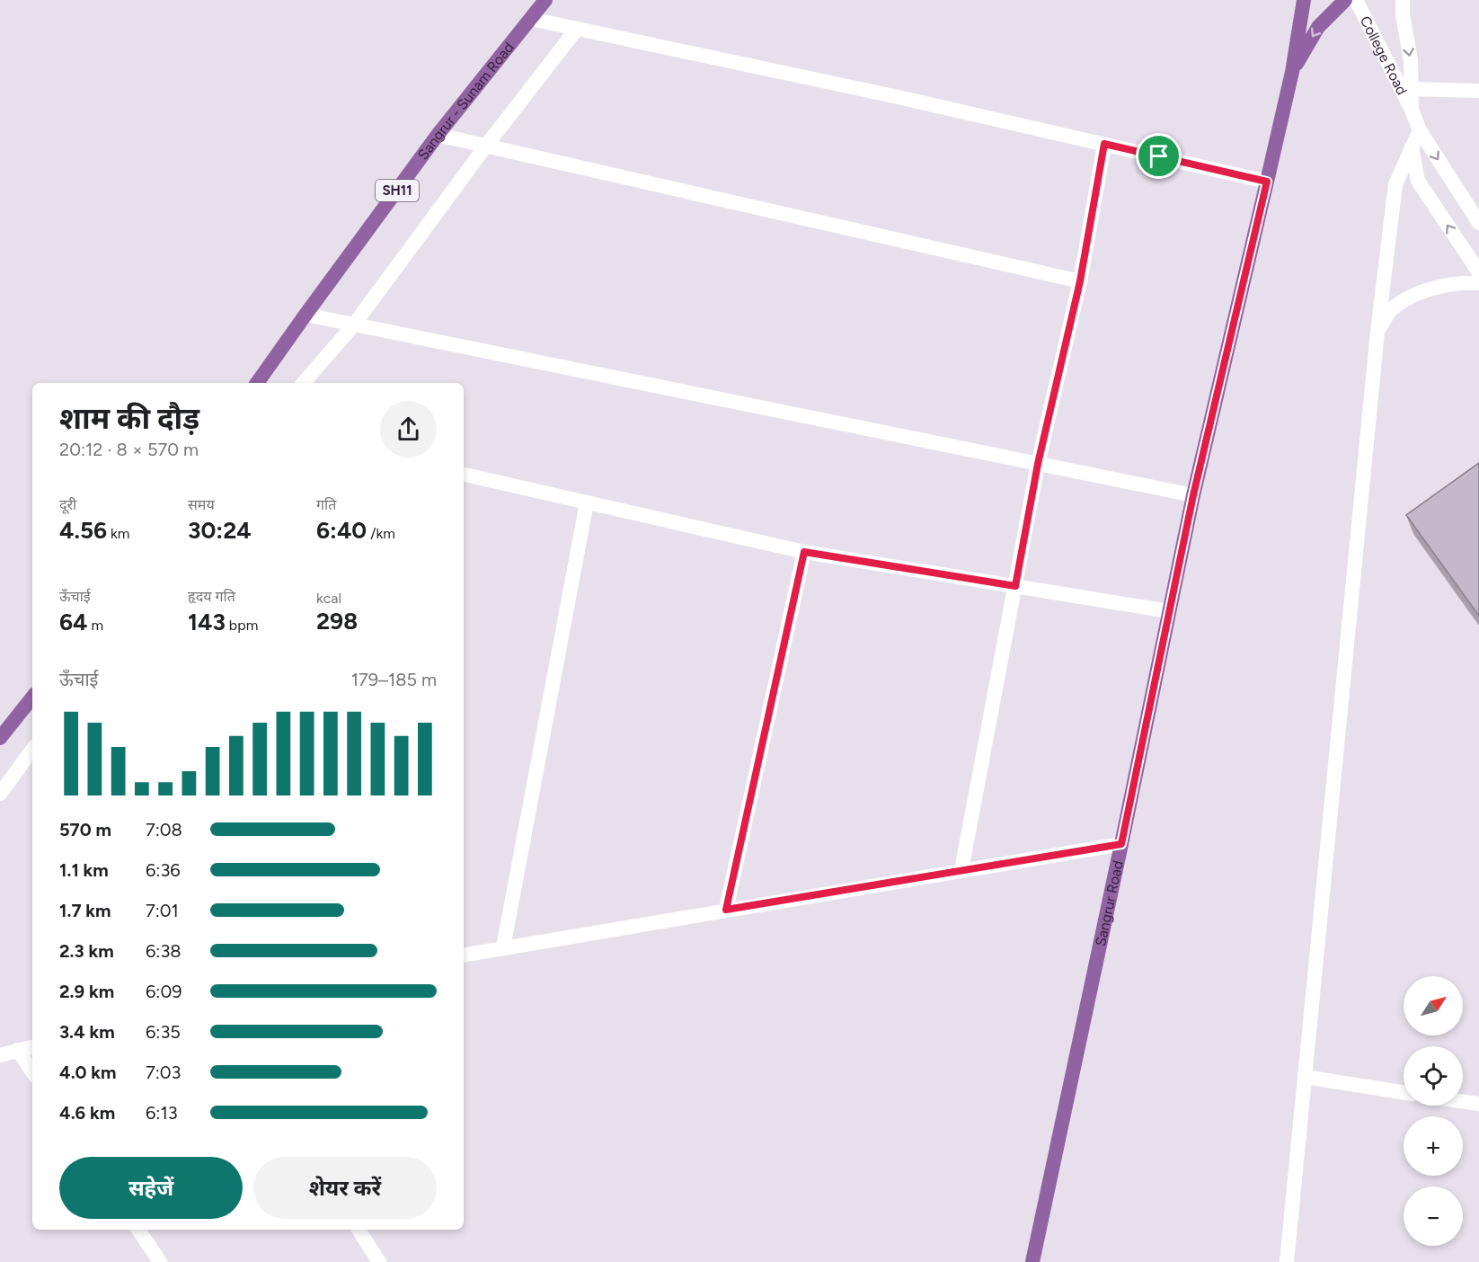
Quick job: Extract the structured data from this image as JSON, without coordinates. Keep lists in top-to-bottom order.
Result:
{
  "streets": {
    "main road": ["Sangrur - Sunam Road", "SH11", "Sangrur Road"],
    "street": ["College Road"]
  },
  "north": "top right",
  "page": {
    "heading": ["शाम की दौड़", "20:12 · 8 × 570 m"],
    "stats": [
      ["दूरी", "4.56 km"],
      ["समय", "30:24"],
      ["गति", "6:40 /km"],
      ["ऊँचाई", "64 m"],
      ["हृदय गति", "143 bpm"],
      ["kcal", "298"]
    ],
    "chart": ["ऊँचाई", "179–185 m"],
    "list": [
      {
        "name": "570 m",
        "note": "7:08"
      },
      {
        "name": "1.1 km",
        "note": "6:36"
      },
      {
        "name": "1.7 km",
        "note": "7:01"
      },
      {
        "name": "2.3 km",
        "note": "6:38"
      },
      {
        "name": "2.9 km",
        "note": "6:09"
      },
      {
        "name": "3.4 km",
        "note": "6:35"
      },
      {
        "name": "4.0 km",
        "note": "7:03"
      },
      {
        "name": "4.6 km",
        "note": "6:13"
      }
    ],
    "map_buttons": ["+", "−"],
    "buttons": ["सहेजें", "शेयर करें"]
  }
}
